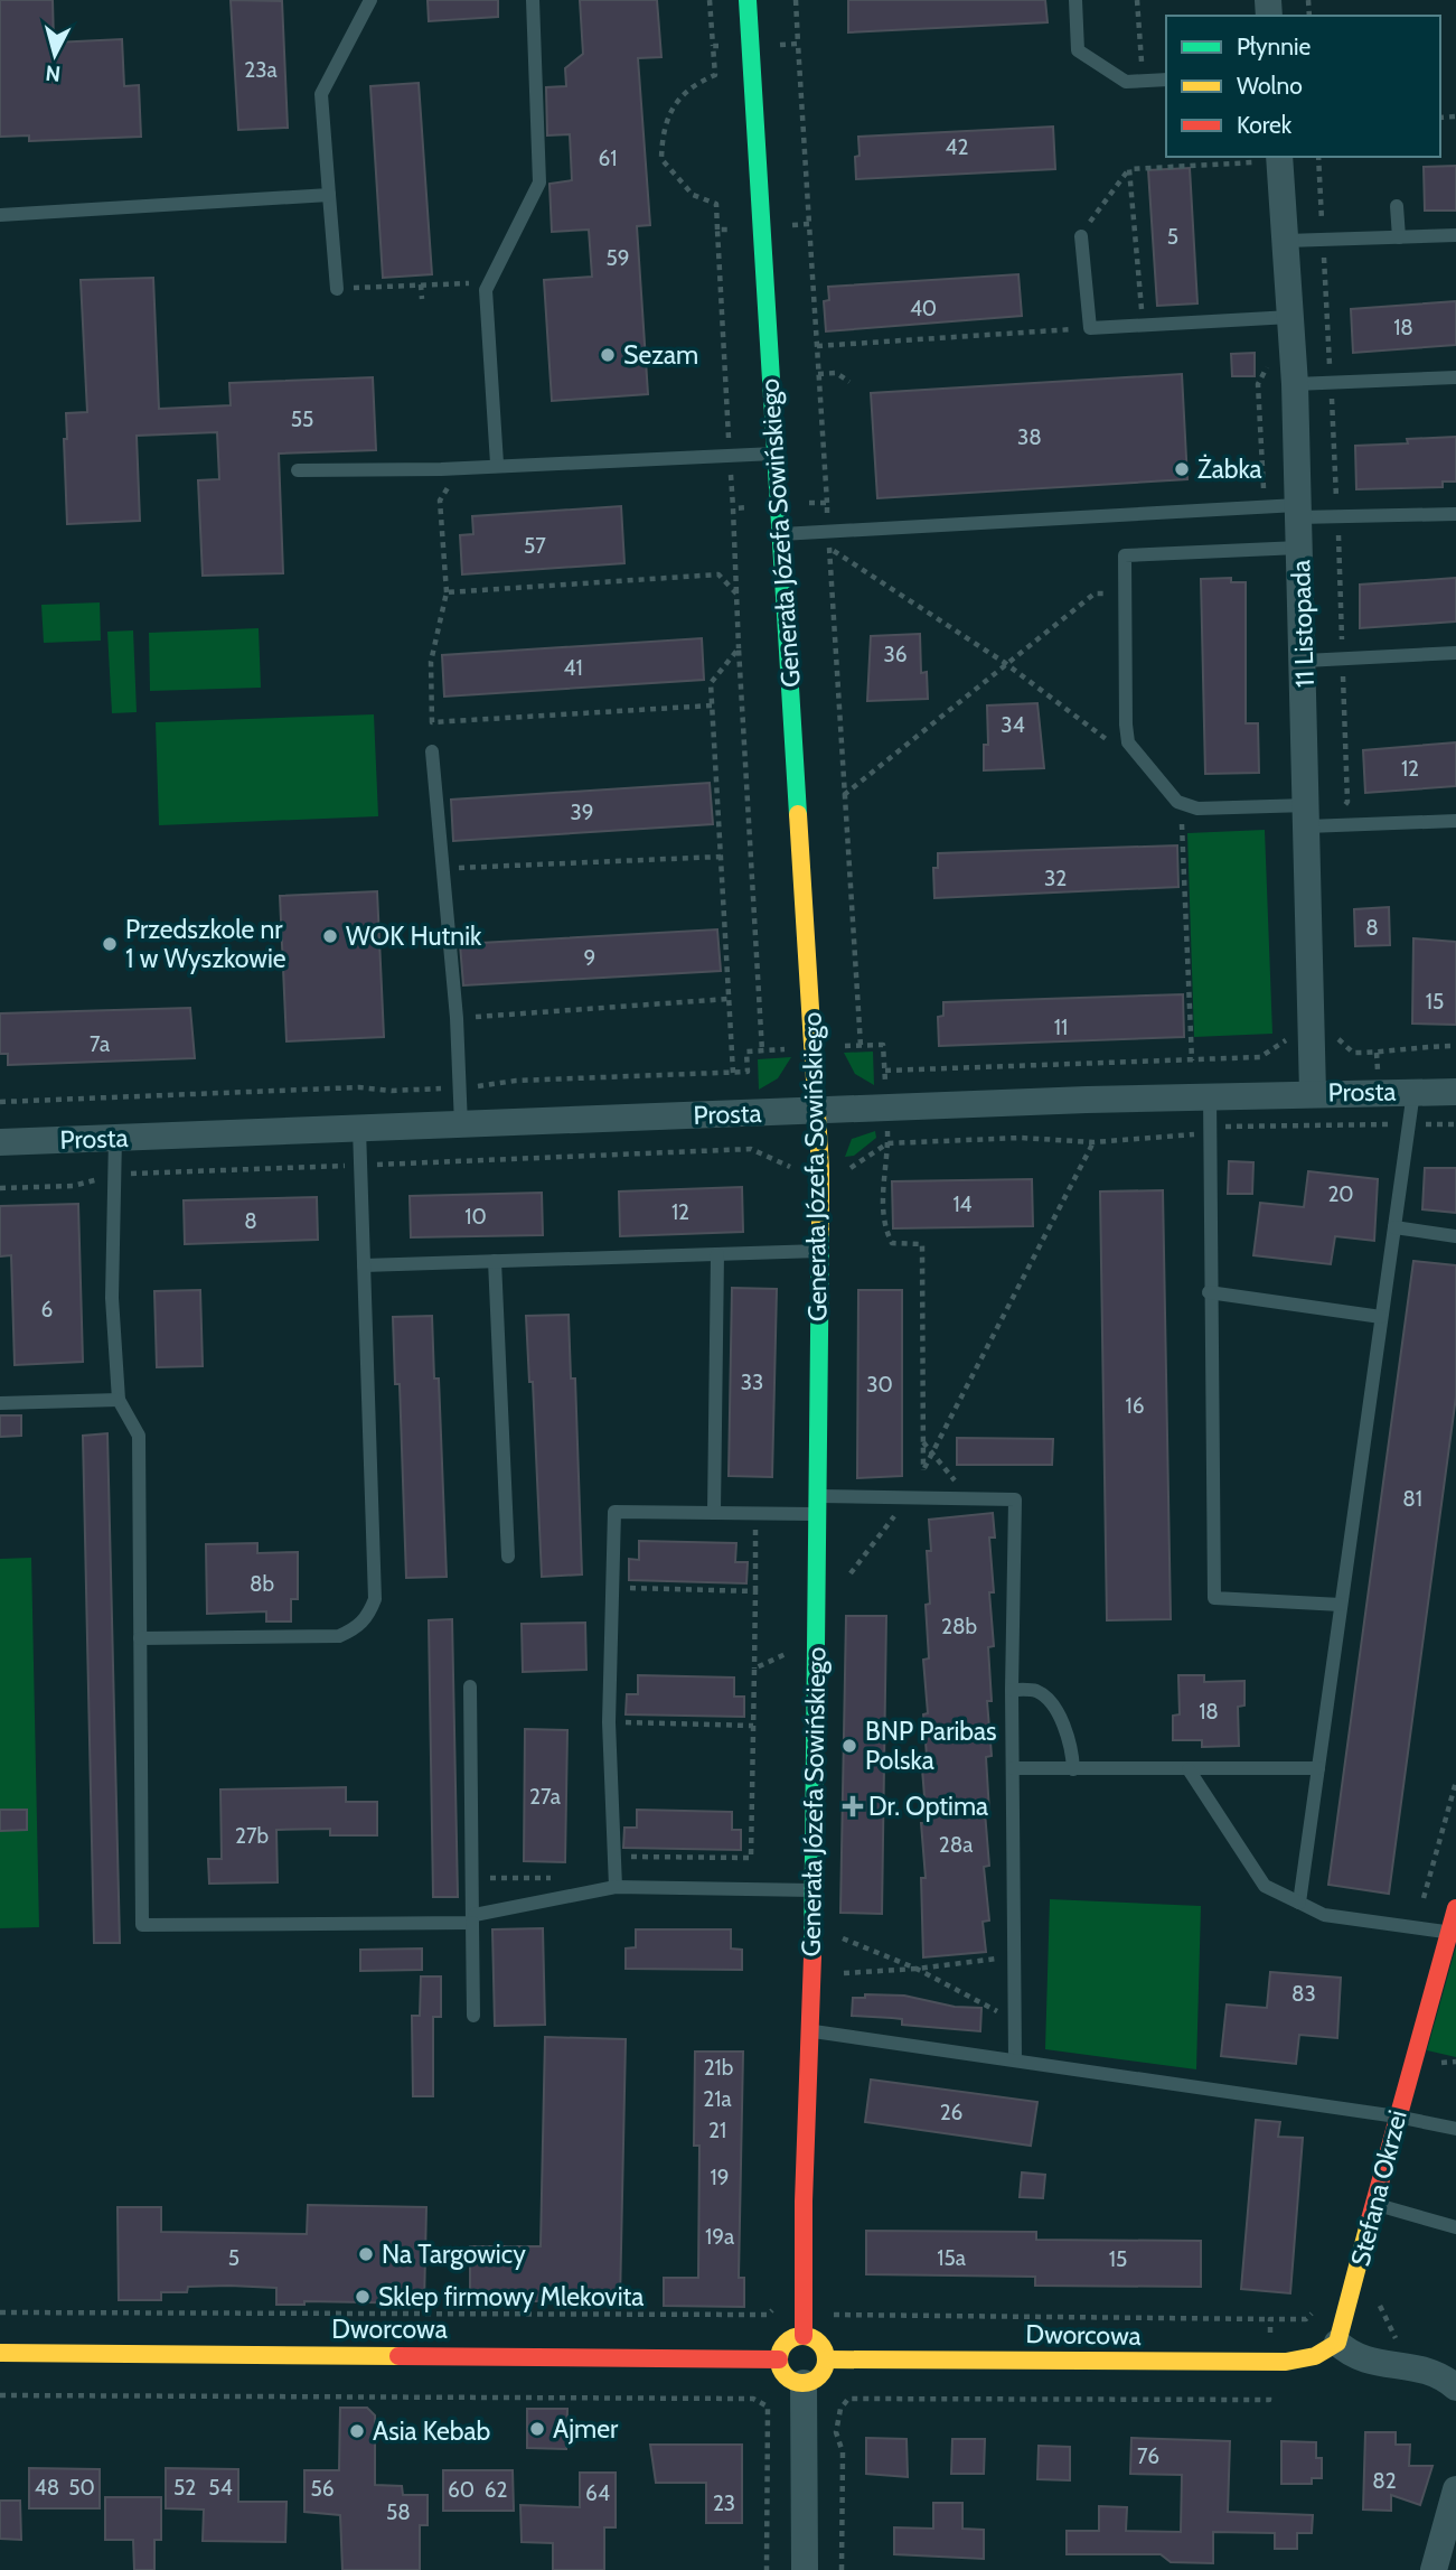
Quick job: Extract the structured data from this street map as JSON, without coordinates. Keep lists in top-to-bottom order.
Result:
{
  "streets": {
    "street": [
      "Generała Józefa Sowińskiego",
      "11 Listopada",
      "Prosta",
      "Stefana Okrzei",
      "Dworcowa"
    ]
  },
  "crossings": [
    ["Generała Józefa Sowińskiego", "Prosta"],
    ["Generała Józefa Sowińskiego", "Dworcowa"],
    ["11 Listopada", "Prosta"],
    ["Stefana Okrzei", "Dworcowa"]
  ],
  "places": {
    "other": [
      "Sezam",
      "Żabka",
      "WOK Hutnik",
      "Przedszkole nr 1 w Wyszkowie",
      "BNP Paribas Polska",
      "Na Targowicy",
      "Sklep firmowy Mlekovita",
      "Ajmer",
      "Asia Kebab"
    ],
    "health": ["Dr. Optima"]
  },
  "house_numbers": [
    "23a",
    "42",
    "61",
    "5",
    "59",
    "40",
    "18",
    "55",
    "38",
    "57",
    "36",
    "41",
    "34",
    "12",
    "39",
    "32",
    "8",
    "9",
    "15",
    "11",
    "7a",
    "20",
    "14",
    "12",
    "10",
    "8",
    "6",
    "33",
    "30",
    "16",
    "81",
    "8b",
    "28b",
    "18",
    "27a",
    "27b",
    "28a",
    "83",
    "21b",
    "21a",
    "26",
    "21",
    "19",
    "19a",
    "5",
    "15a",
    "15",
    "76",
    "82",
    "48",
    "50",
    "52",
    "54",
    "56",
    "60",
    "62",
    "64",
    "23",
    "58"
  ],
  "legend": ["Płynnie", "Wolno", "Korek"],
  "north": "bottom"
}
